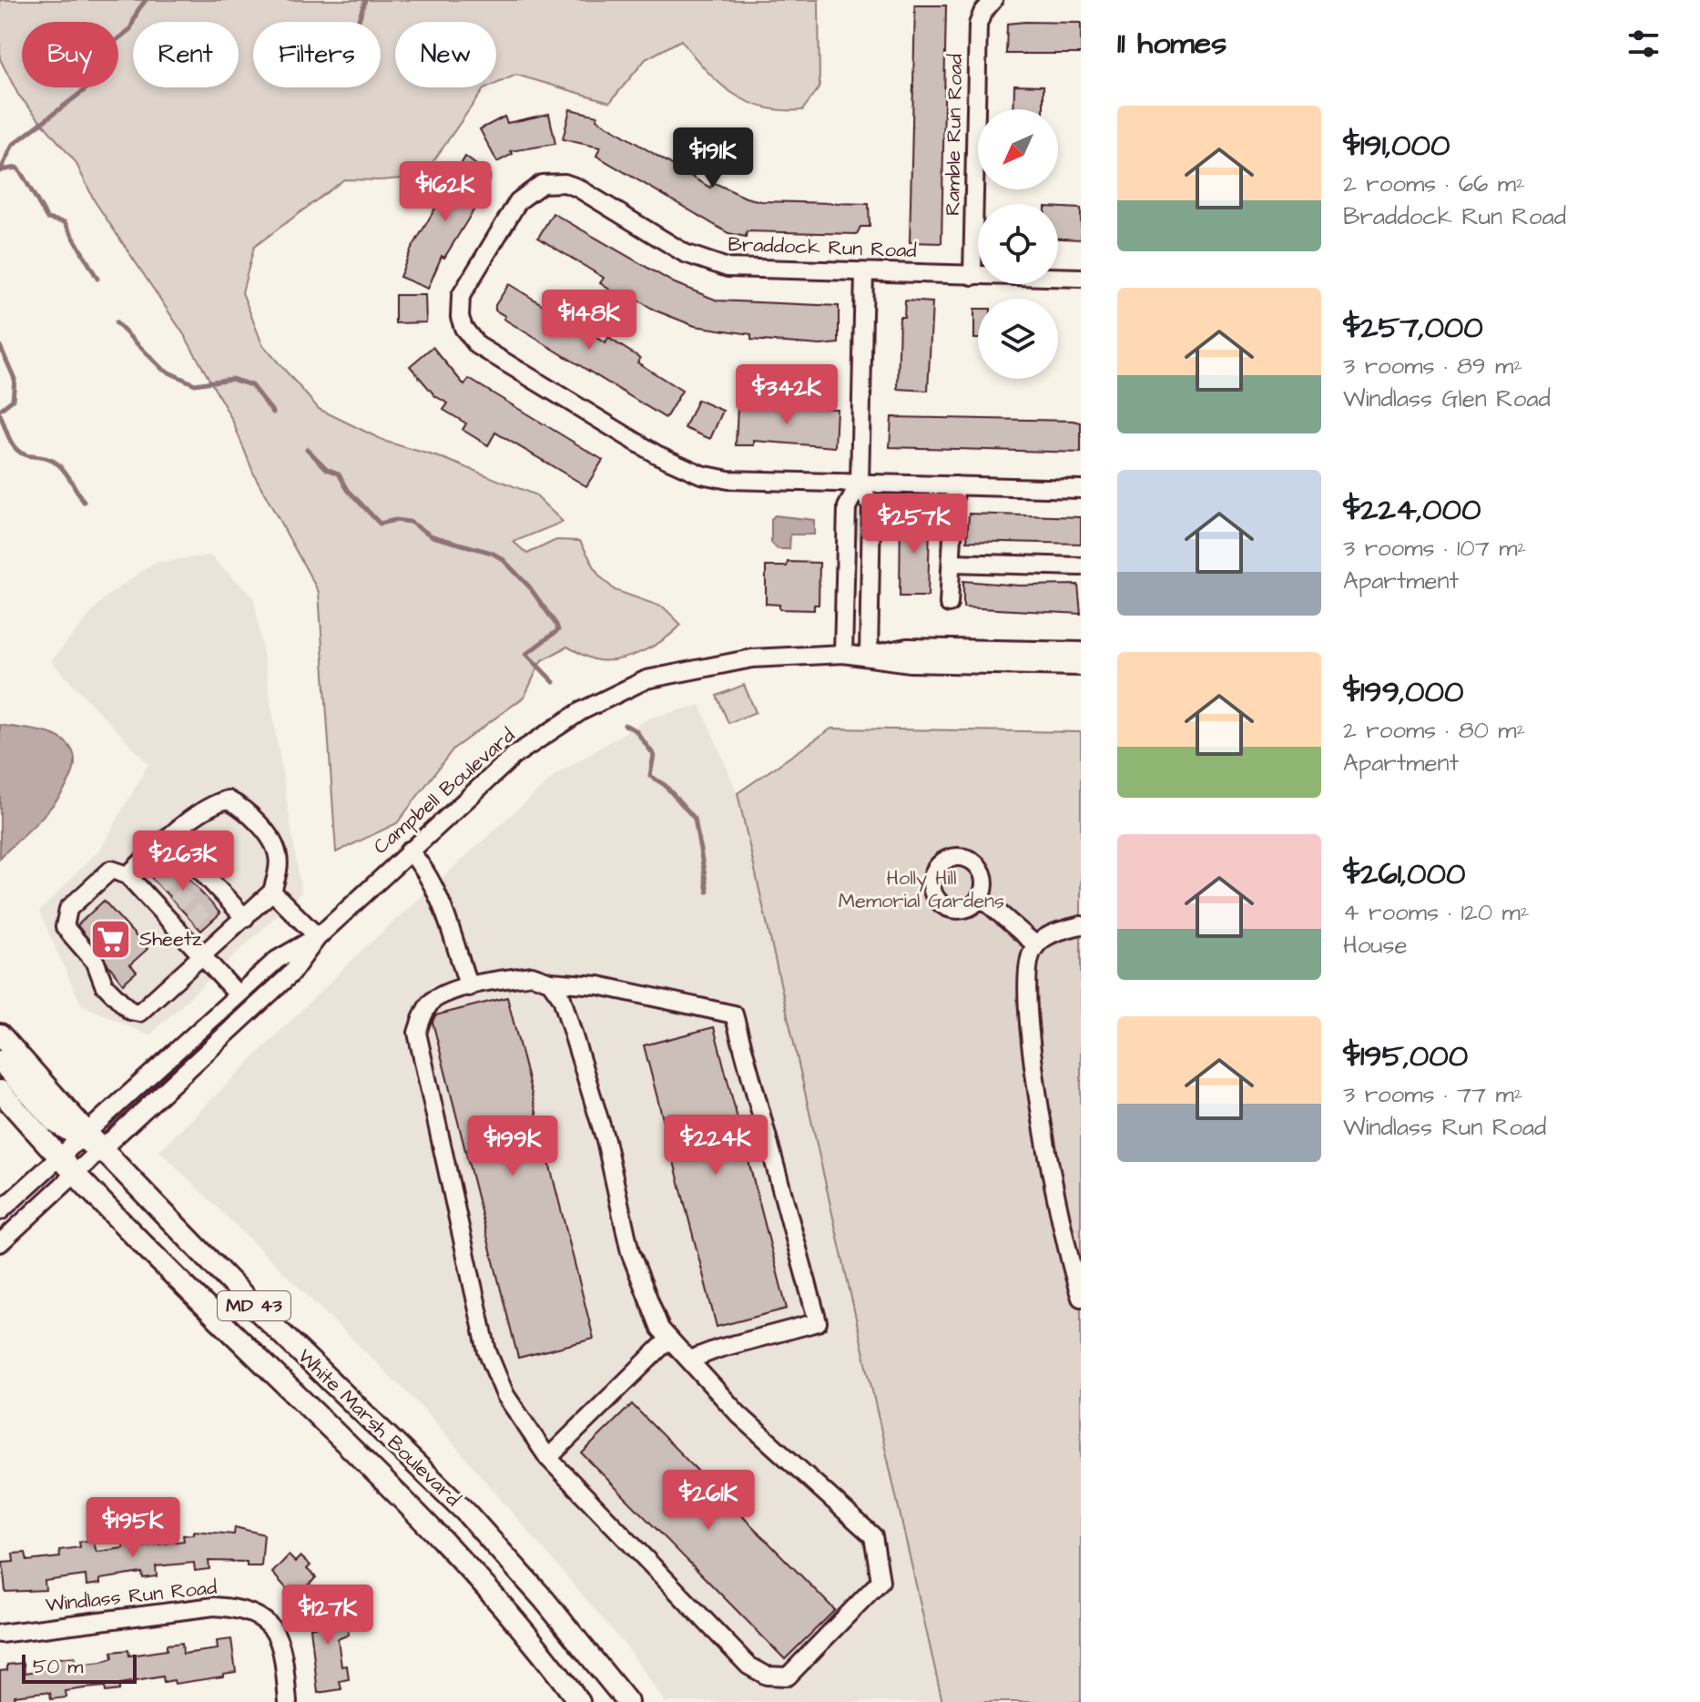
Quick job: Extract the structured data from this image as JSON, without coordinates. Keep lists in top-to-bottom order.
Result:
{
  "streets": {
    "main road": ["MD 43", "White Marsh Boulevard"],
    "street": [
      "Ramble Run Road",
      "Braddock Run Road",
      "Campbell Boulevard",
      "Windlass Run Road"
    ]
  },
  "crossings": [
    ["Ramble Run Road", "Braddock Run Road"],
    ["Campbell Boulevard", "White Marsh Boulevard"]
  ],
  "parks": ["Holly Hill Memorial Gardens"],
  "places": {
    "supermarket": ["Sheetz"]
  },
  "scale_bar": "50 m",
  "north": "bottom left",
  "page": {
    "heading": "11 homes",
    "chip": [
      "Buy",
      "Rent",
      "Filters",
      "New"
    ],
    "list": [
      {
        "name": "$191,000",
        "note": "2 rooms · 66 m² · Braddock Run Road"
      },
      {
        "name": "$257,000",
        "note": "3 rooms · 89 m² · Windlass Glen Road"
      },
      {
        "name": "$224,000",
        "note": "3 rooms · 107 m² · Apartment"
      },
      {
        "name": "$199,000",
        "note": "2 rooms · 80 m² · Apartment"
      },
      {
        "name": "$261,000",
        "note": "4 rooms · 120 m² · House"
      },
      {
        "name": "$195,000",
        "note": "3 rooms · 77 m² · Windlass Run Road"
      }
    ],
    "price": [
      "$191K",
      "$162K",
      "$148K",
      "$342K",
      "$257K",
      "$263K",
      "$224K",
      "$199K",
      "$261K",
      "$195K",
      "$127K"
    ],
    "scale": "50 m"
  }
}
